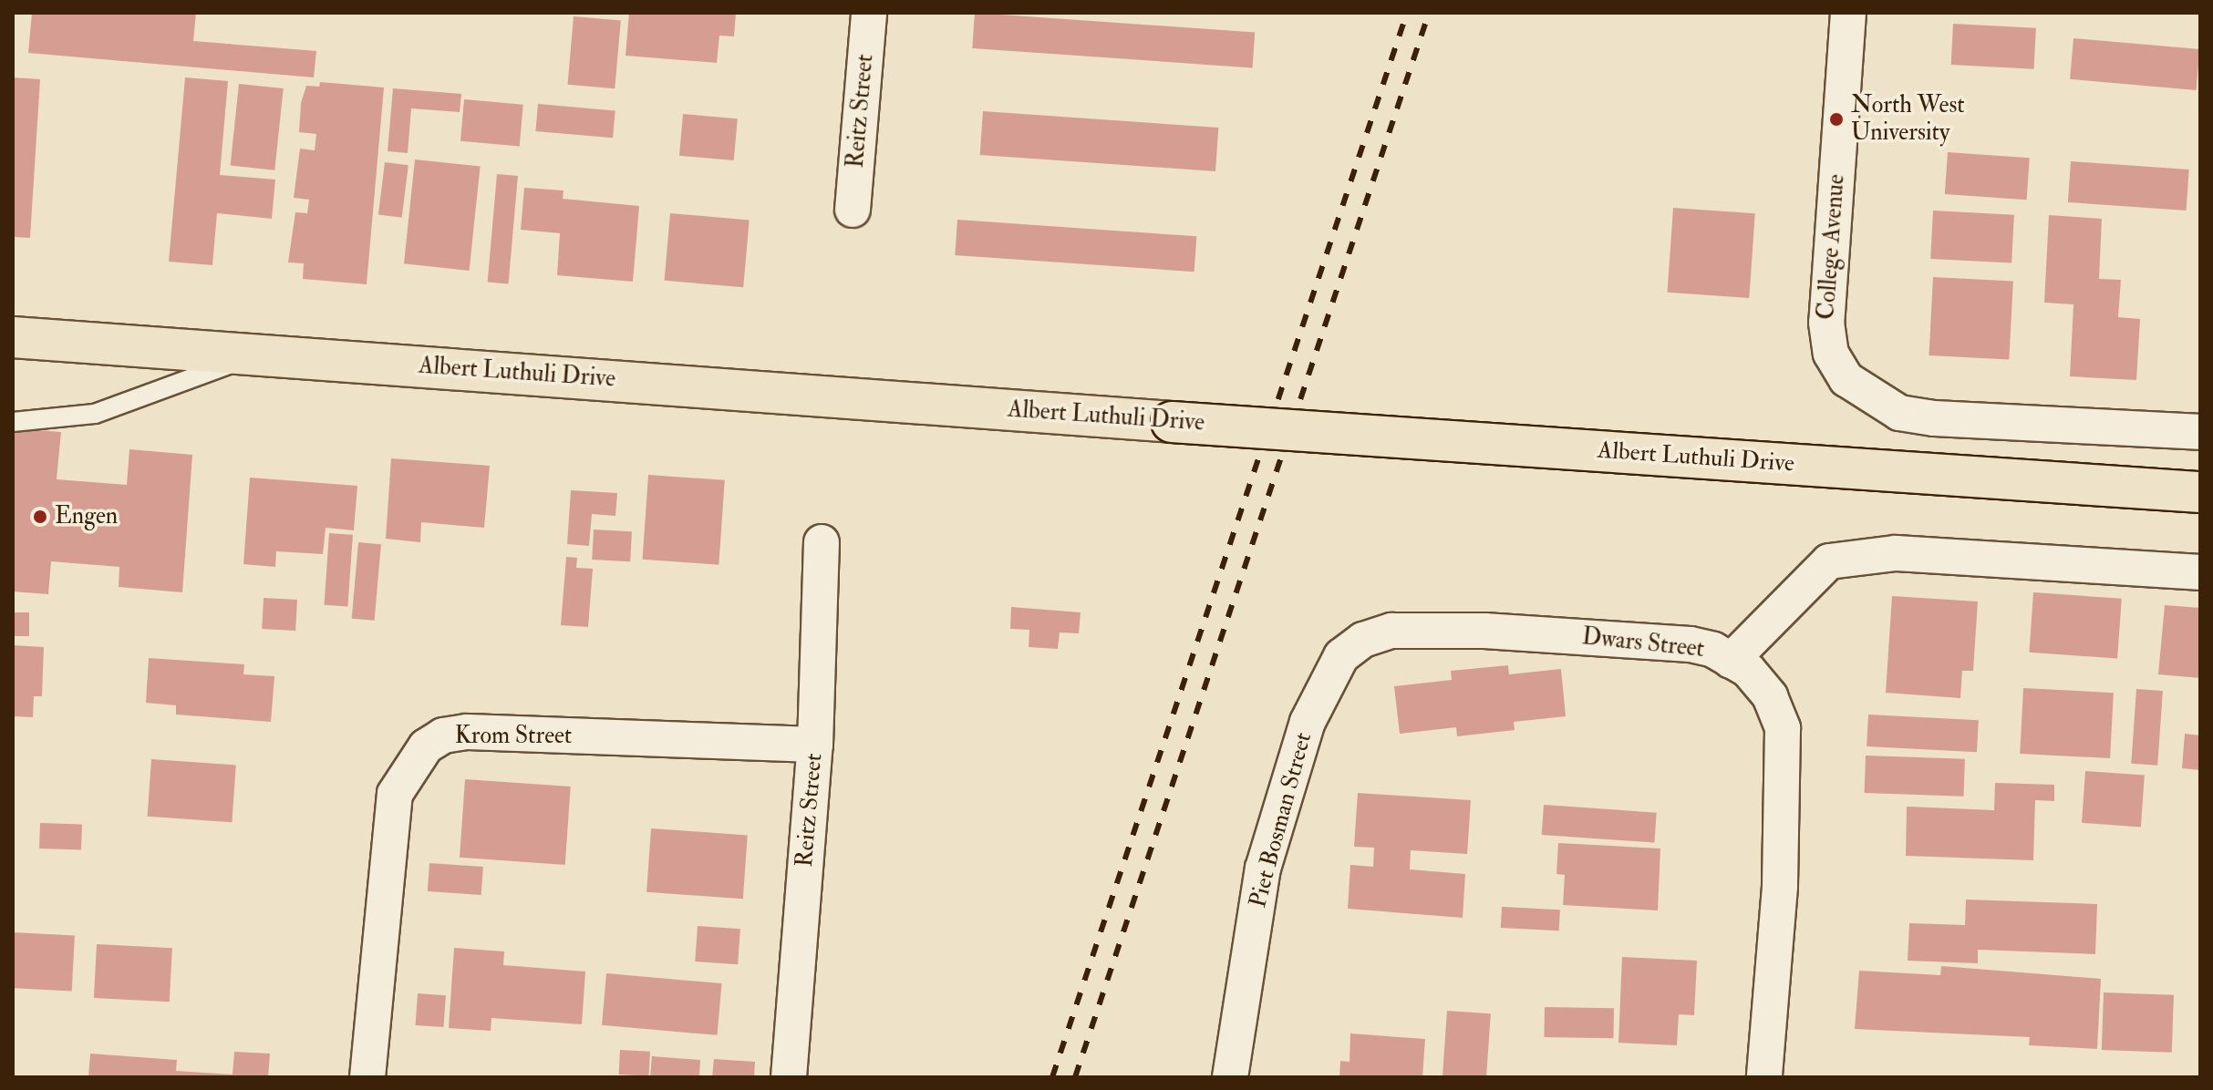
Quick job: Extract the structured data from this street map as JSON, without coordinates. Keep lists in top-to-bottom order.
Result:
{
  "streets": {
    "main road": ["Albert Luthuli Drive"],
    "street": [
      "Reitz Street",
      "College Avenue",
      "Dwars Street",
      "Krom Street",
      "Piet Bosman Street"
    ]
  },
  "crossings": [
    ["Reitz Street", "Krom Street"],
    ["Dwars Street", "Piet Bosman Street"]
  ],
  "places": ["North West University", "Engen"]
}
